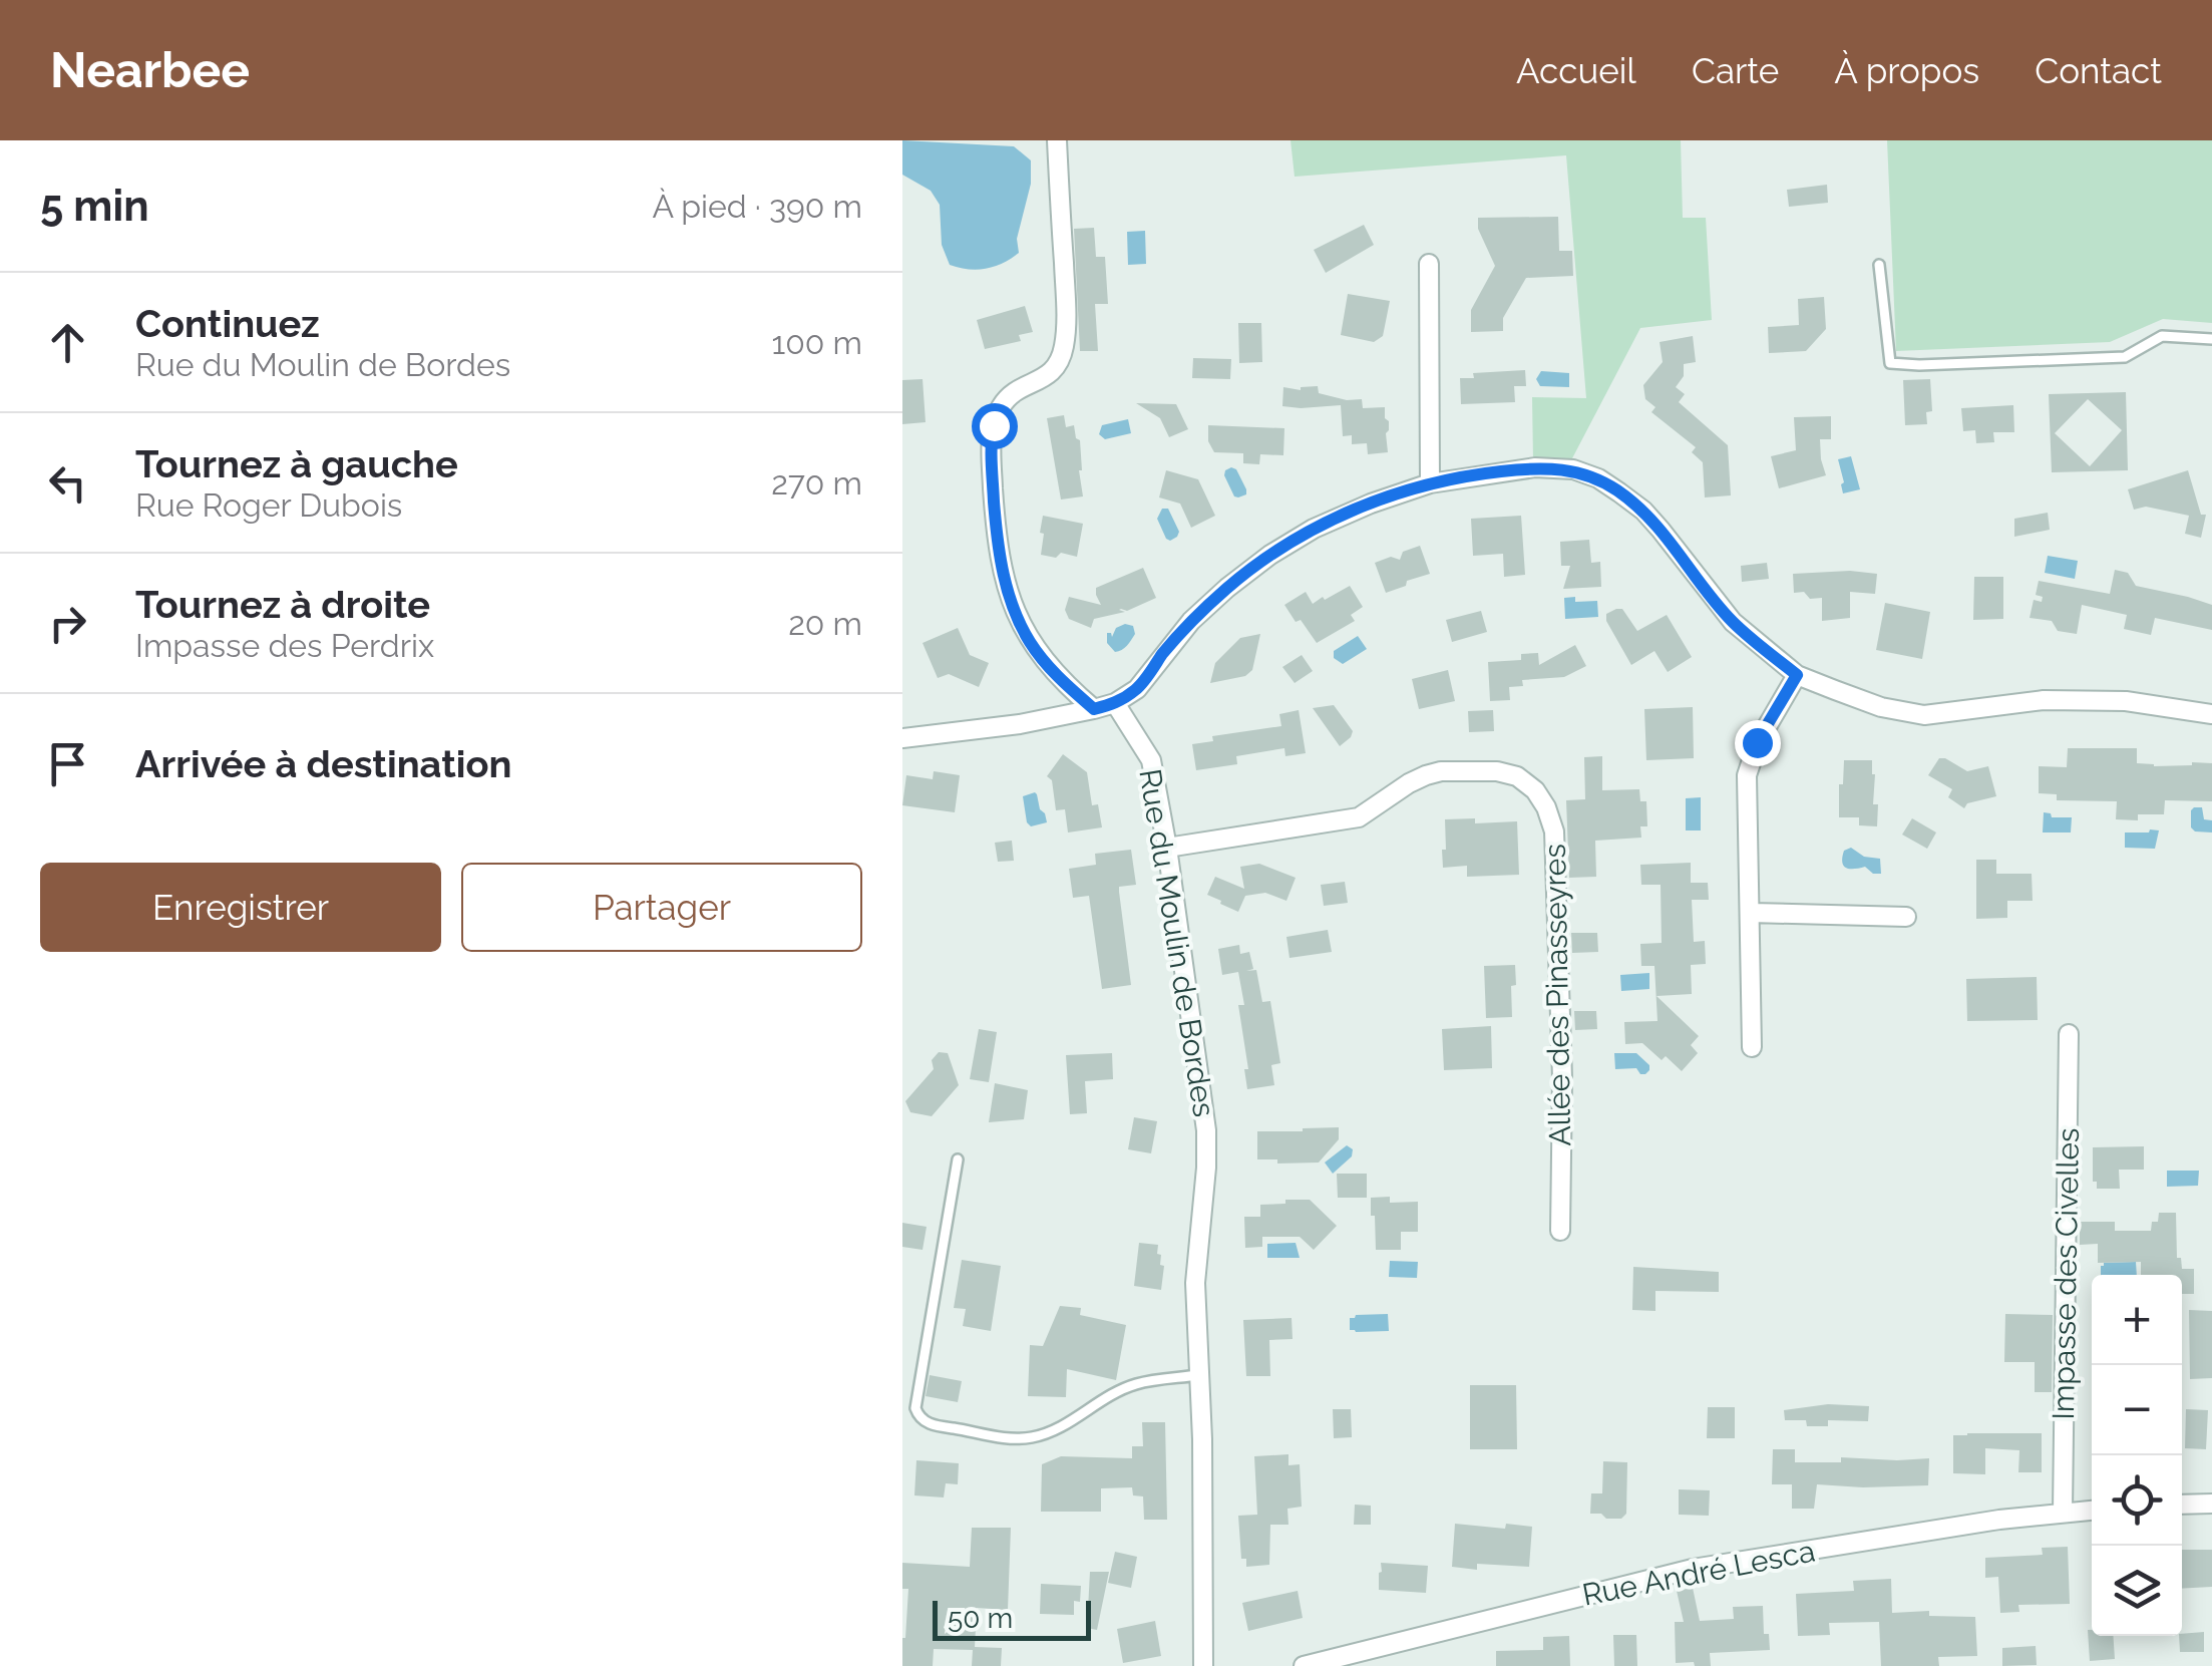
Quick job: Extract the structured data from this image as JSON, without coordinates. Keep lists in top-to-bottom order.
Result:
{
  "streets": {
    "street": [
      "Rue du Moulin de Bordes",
      "Allée des Pinasseyres",
      "Impasse des Civelles",
      "Rue André Lesca"
    ]
  },
  "crossings": [
    ["Rue du Moulin de Bordes", "Allée des Pinasseyres"],
    ["Impasse des Civelles", "Rue André Lesca"]
  ],
  "scale_bar": "50 m",
  "page": {
    "header": "Nearbee",
    "nav": [
      "Accueil",
      "Carte",
      "À propos",
      "Contact"
    ],
    "heading": ["5 min", "À pied · 390 m"],
    "list": [
      ["Continuez", "Rue du Moulin de Bordes", "100 m"],
      ["Tournez à gauche", "Rue Roger Dubois", "270 m"],
      ["Tournez à droite", "Impasse des Perdrix", "20 m"],
      "Arrivée à destination"
    ],
    "buttons": ["Enregistrer", "Partager"],
    "map_buttons": ["+", "−"],
    "scale": "50 m"
  }
}
